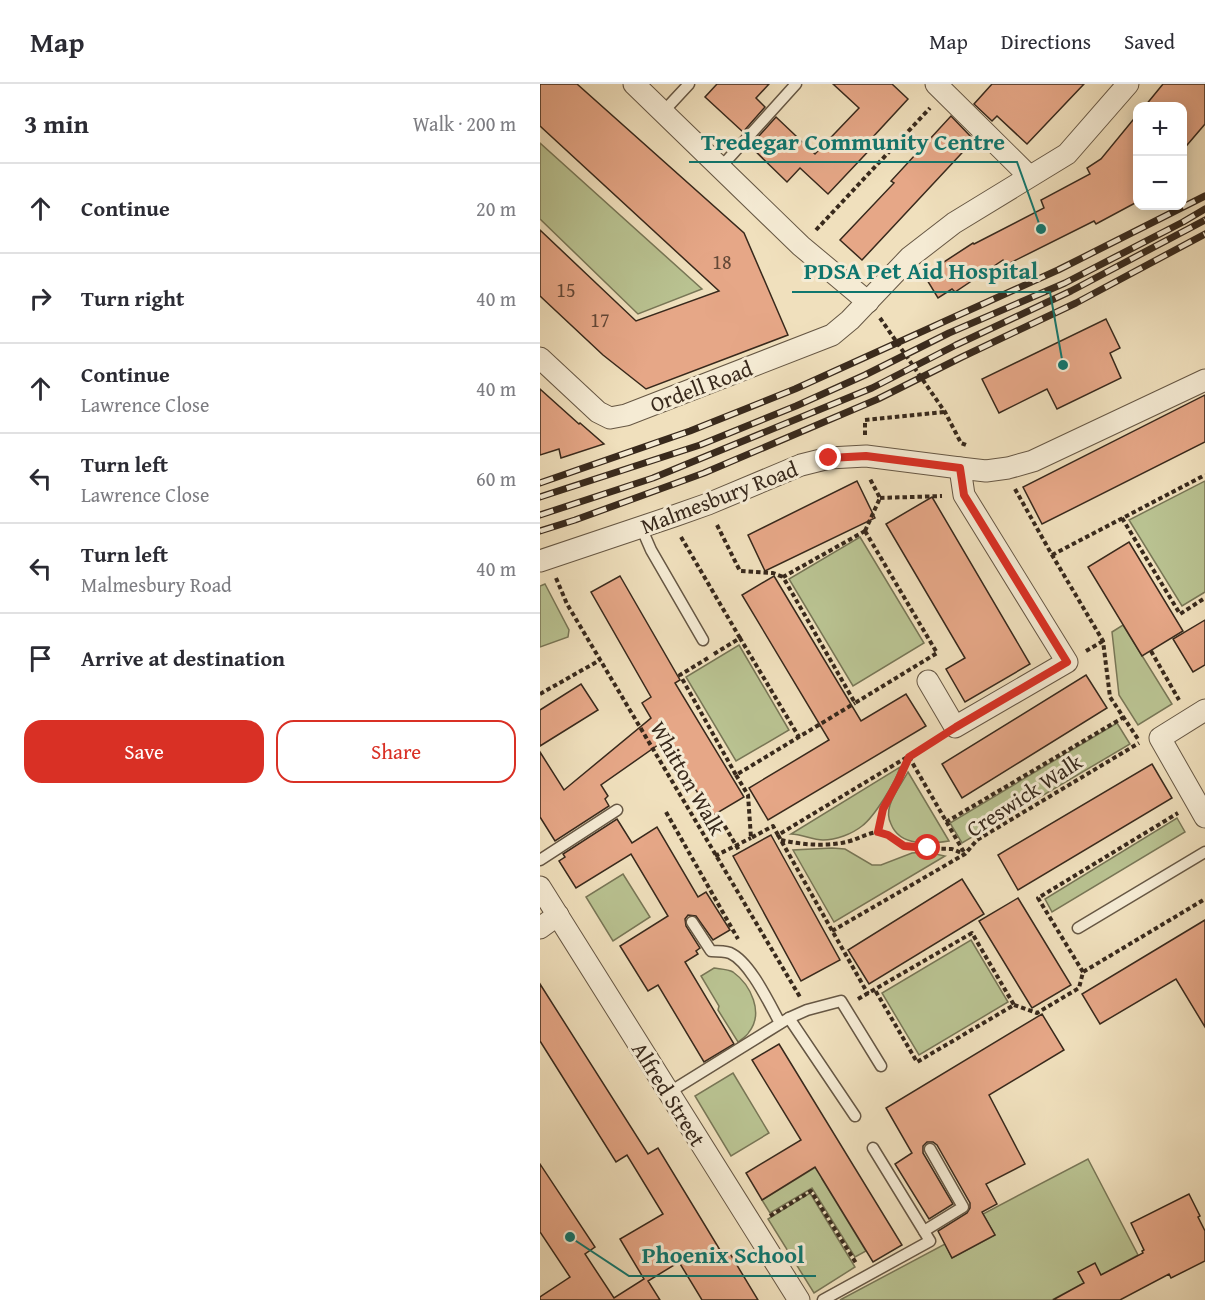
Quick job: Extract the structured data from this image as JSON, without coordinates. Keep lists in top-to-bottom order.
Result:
{
  "streets": {
    "street": ["Ordell Road", "Malmesbury Road", "Alfred Street"],
    "path": ["Whitton Walk", "Creswick Walk"]
  },
  "crossings": [
    ["Malmesbury Road", "Whitton Walk"]
  ],
  "places": ["Tredegar Community Centre", "PDSA Pet Aid Hospital", "Phoenix School"],
  "house_numbers": ["18", "15", "17"],
  "page": {
    "header": "Map",
    "nav": ["Map", "Directions", "Saved"],
    "heading": ["3 min", "Walk · 200 m"],
    "map_buttons": ["+", "−"],
    "list": [
      ["Continue", "20 m"],
      ["Turn right", "40 m"],
      ["Continue", "Lawrence Close", "40 m"],
      ["Turn left", "Lawrence Close", "60 m"],
      ["Turn left", "Malmesbury Road", "40 m"],
      "Arrive at destination"
    ],
    "buttons": ["Save", "Share"]
  }
}
